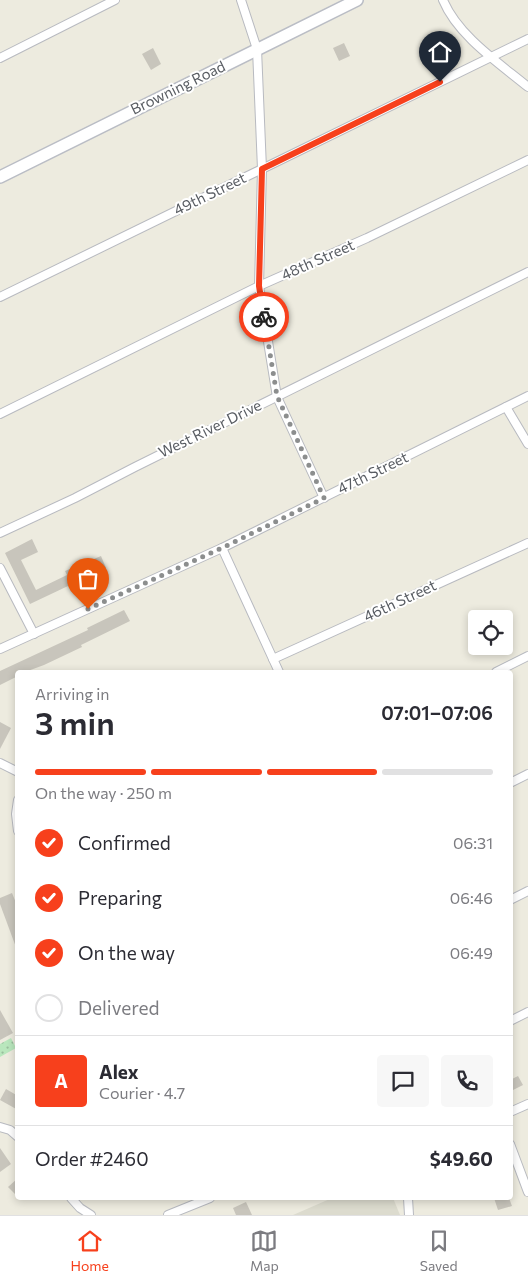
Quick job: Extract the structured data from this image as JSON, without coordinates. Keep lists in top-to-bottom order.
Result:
{
  "streets": {
    "main road": ["Browning Road"],
    "street": [
      "49th Street",
      "48th Street",
      "West River Drive",
      "47th Street",
      "46th Street"
    ]
  },
  "page": {
    "heading": ["3 min", "Arriving in", "07:01–07:06"],
    "panel": [
      "Alex",
      "Courier · 4.7",
      "Order #2460",
      "$49.60"
    ],
    "bar": "On the way · 250 m",
    "list": [
      ["Confirmed", "06:31"],
      ["Preparing", "06:46"],
      ["On the way", "06:49"],
      "Delivered"
    ],
    "round": "A",
    "tabs": ["Home", "Map", "Saved"]
  }
}
